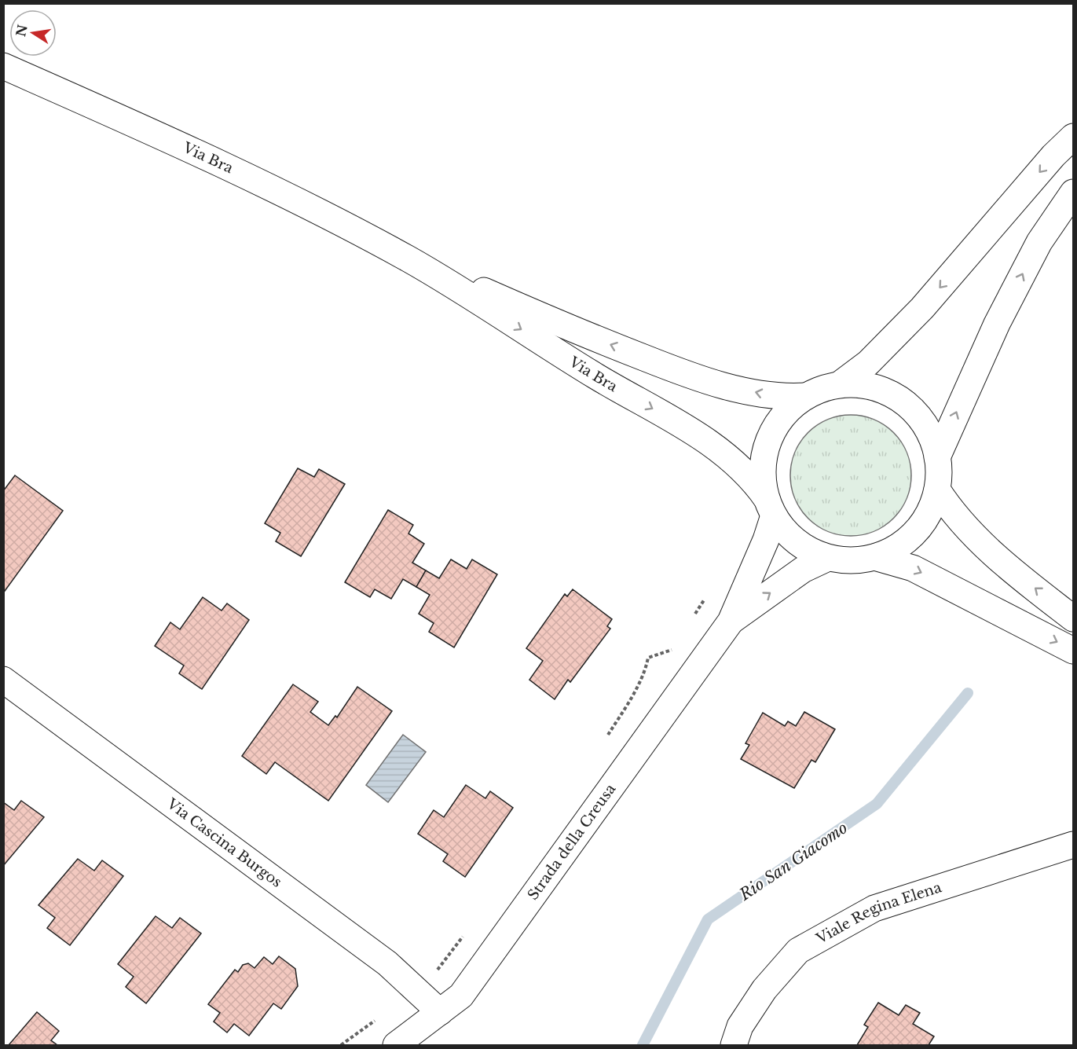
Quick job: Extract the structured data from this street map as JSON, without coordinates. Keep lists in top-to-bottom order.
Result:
{
  "streets": {
    "main road": [
      "Via Bra",
      "Strada della Creusa",
      "Via Cascina Burgos",
      "Viale Regina Elena"
    ]
  },
  "crossings": [
    ["Via Bra", "Strada della Creusa"],
    ["Strada della Creusa", "Via Cascina Burgos"]
  ],
  "water": ["Rio San Giacomo"],
  "north": "left"
}
